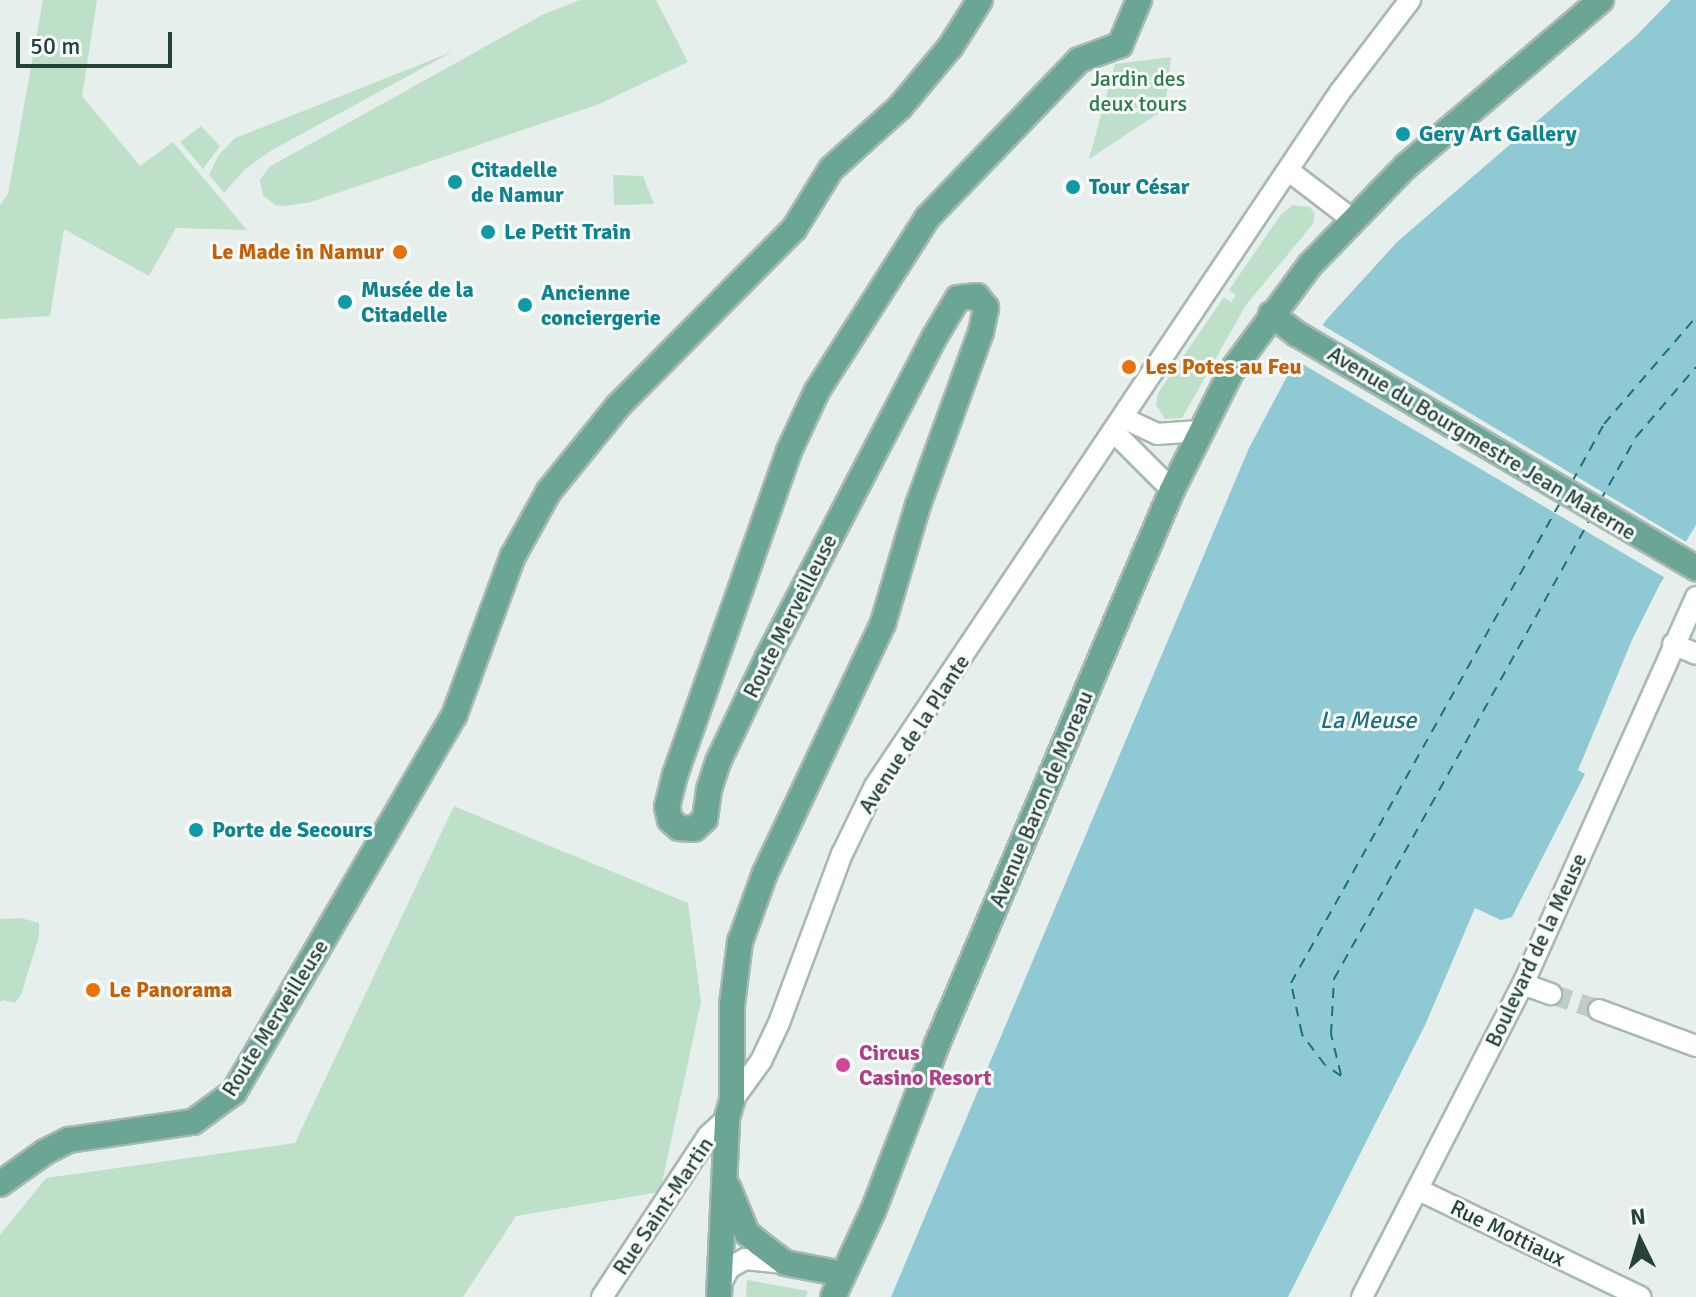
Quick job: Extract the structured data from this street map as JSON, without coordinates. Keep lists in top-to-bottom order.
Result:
{
  "streets": {
    "main road": ["Avenue du Bourgmestre Jean Materne", "Route Merveilleuse", "Avenue Baron de Moreau"],
    "street": [
      "Avenue de la Plante",
      "Boulevard de la Meuse",
      "Rue Saint-Martin",
      "Rue Mottiaux"
    ]
  },
  "crossings": [
    ["Avenue du Bourgmestre Jean Materne", "Avenue Baron de Moreau"],
    ["Route Merveilleuse", "Avenue de la Plante"],
    ["Route Merveilleuse", "Rue Saint-Martin"],
    ["Avenue de la Plante", "Rue Saint-Martin"],
    ["Boulevard de la Meuse", "Rue Mottiaux"]
  ],
  "water": ["La Meuse"],
  "parks": ["Jardin des deux tours"],
  "places": [
    "Gery Art Gallery",
    "Citadelle de Namur",
    "Tour César",
    "Le Petit Train",
    "Le Made in Namur",
    "Musée de la Citadelle",
    "Ancienne conciergerie",
    "Les Potes au Feu",
    "Porte de Secours",
    "Le Panorama",
    "Circus Casino Resort"
  ],
  "scale_bar": "50 m",
  "north": "top"
}
